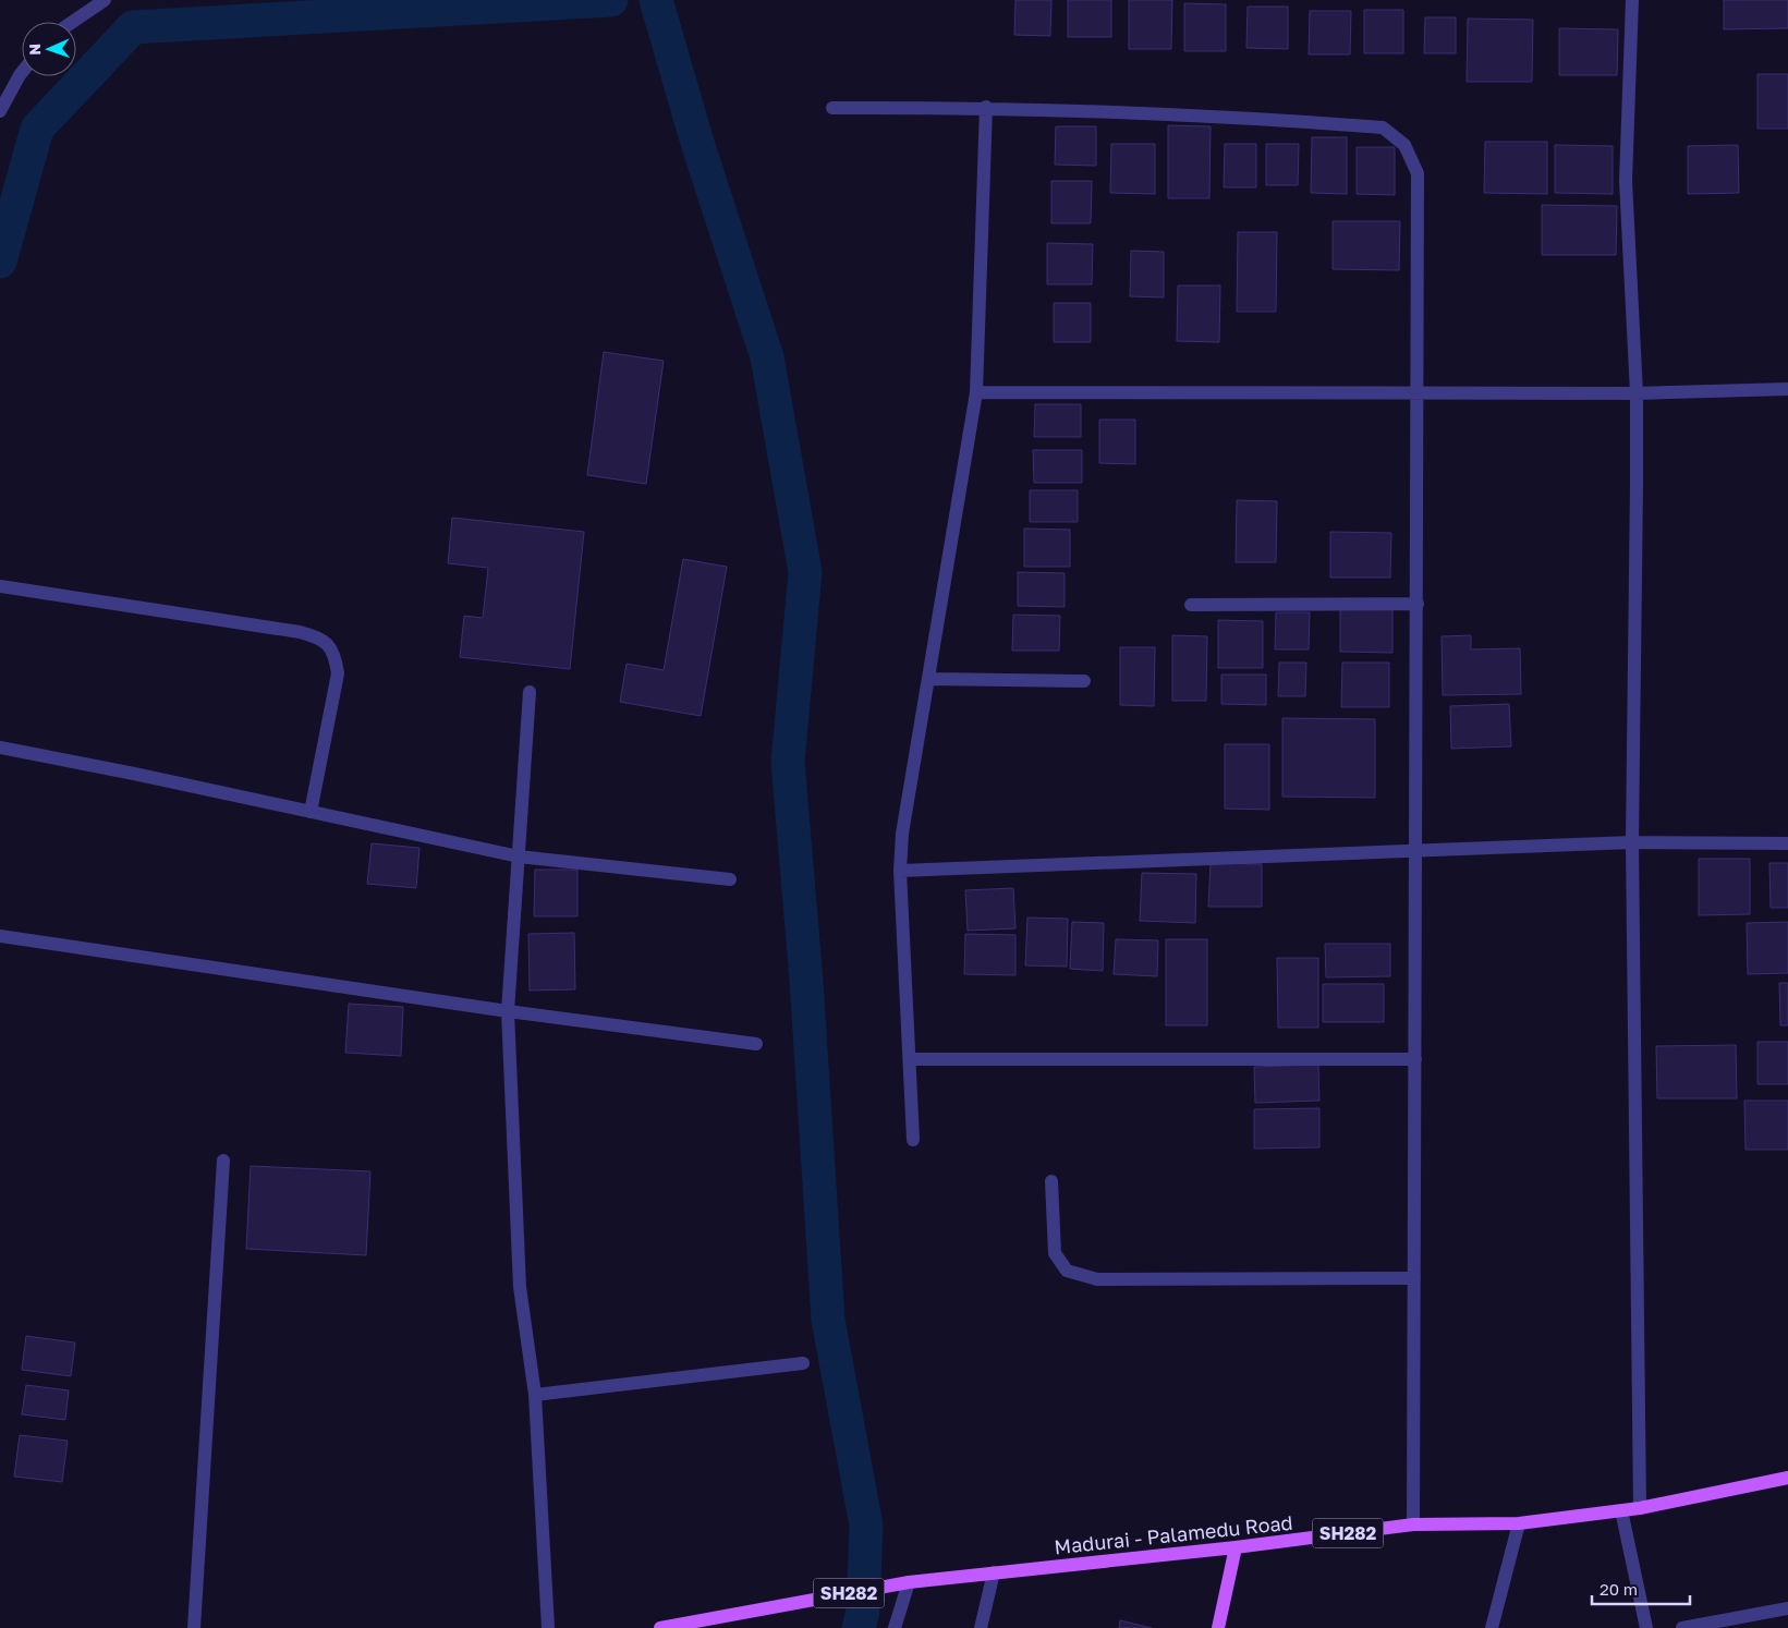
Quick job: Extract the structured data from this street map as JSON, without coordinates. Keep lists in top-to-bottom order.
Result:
{
  "streets": {
    "main road": ["SH282", "Madurai - Palamedu Road"]
  },
  "scale_bar": "20 m",
  "north": "left"
}
